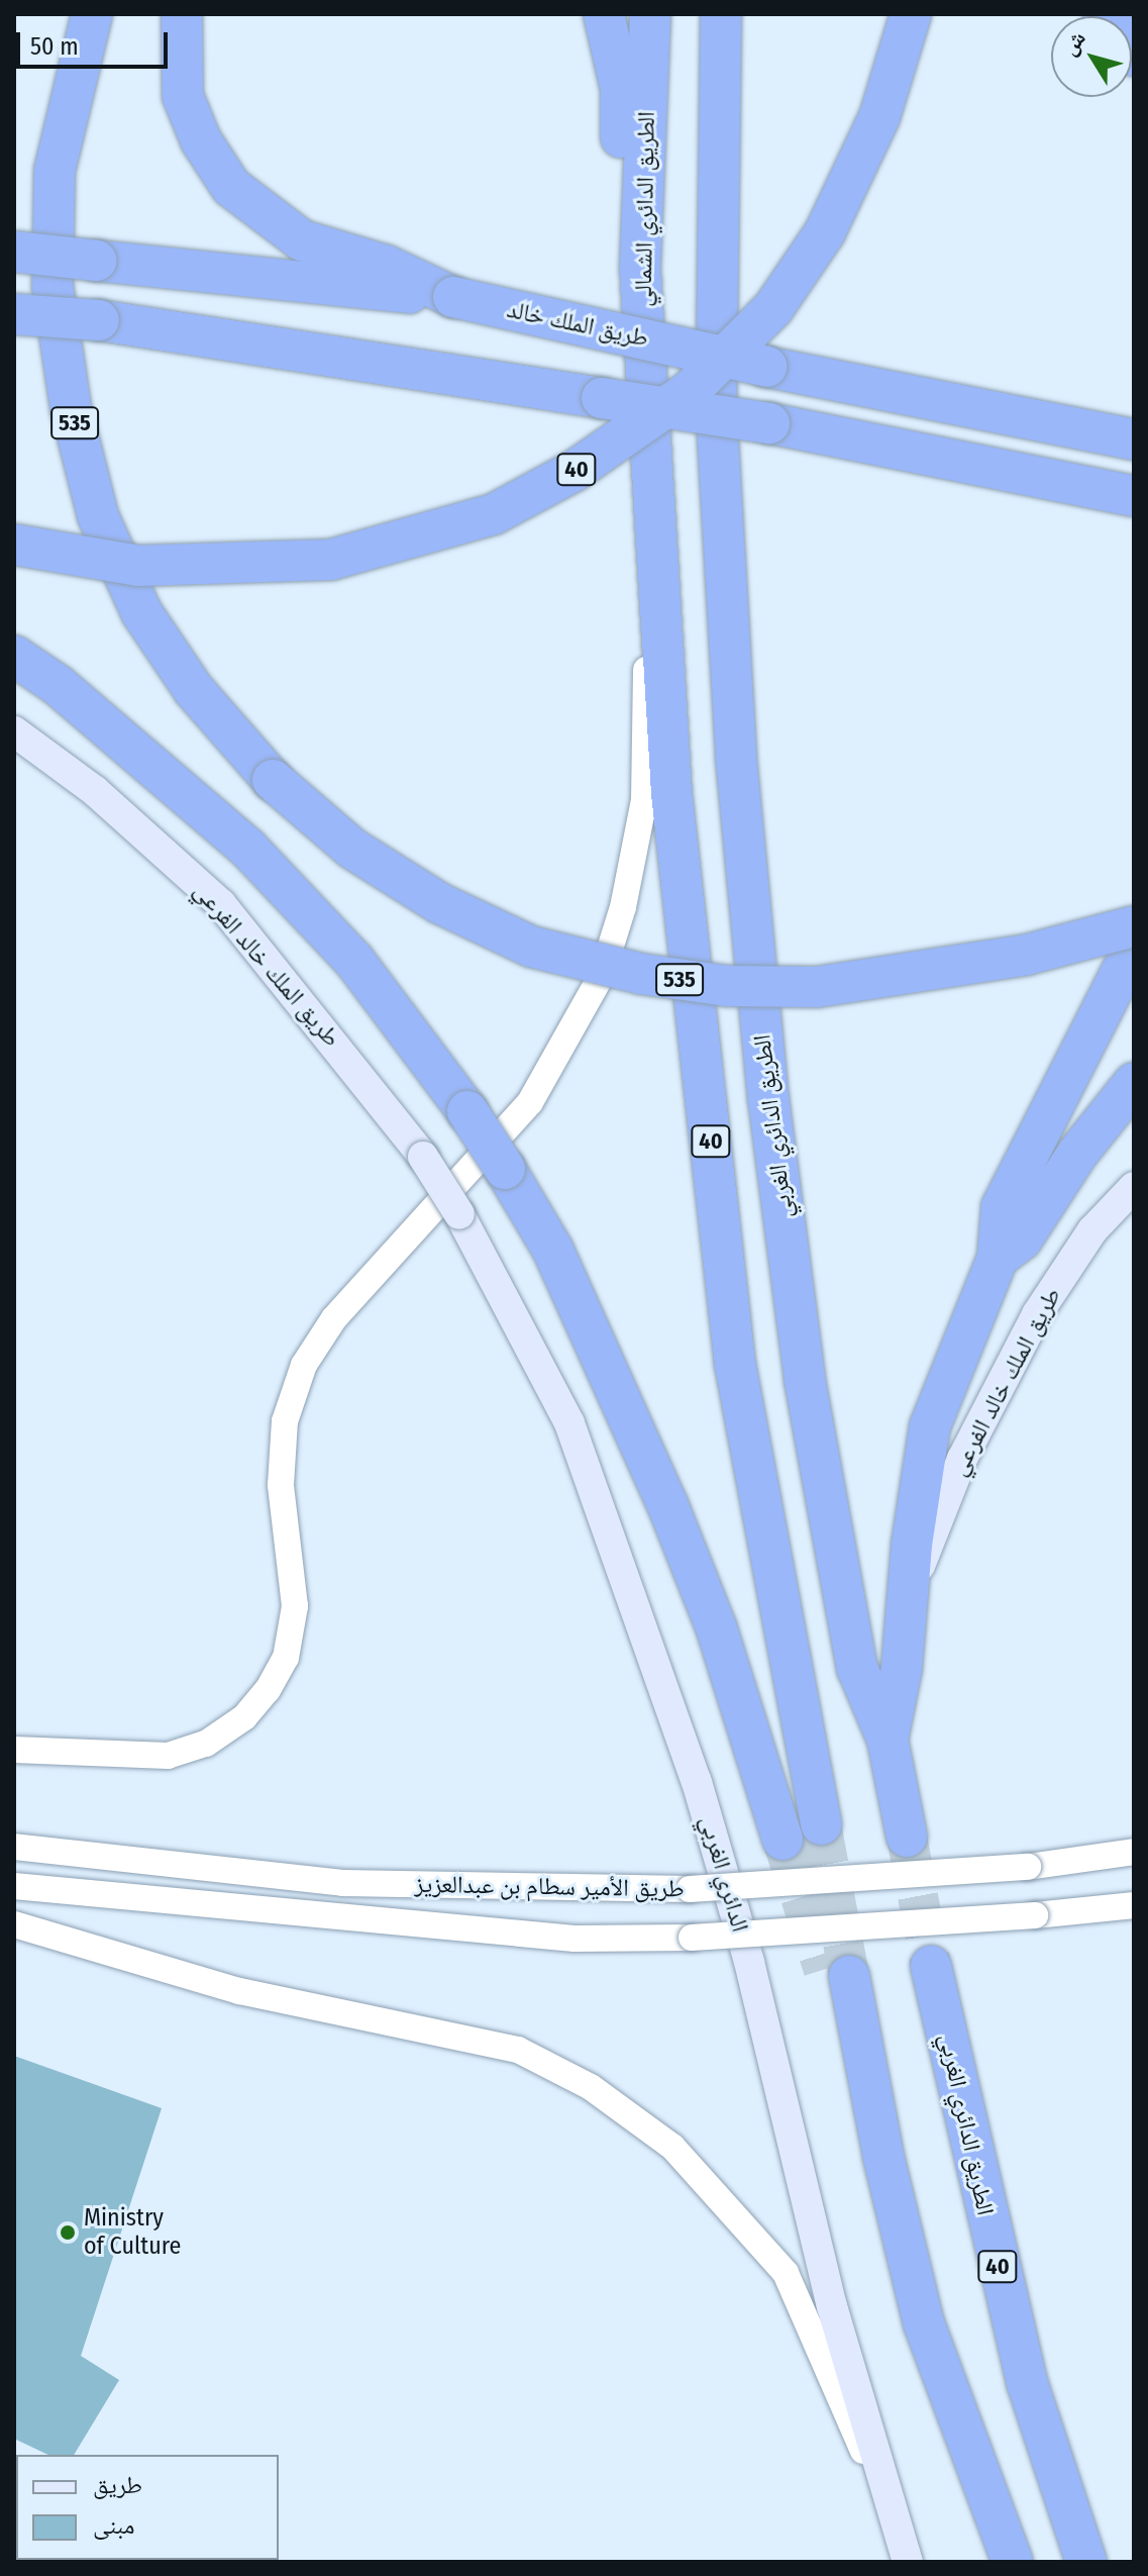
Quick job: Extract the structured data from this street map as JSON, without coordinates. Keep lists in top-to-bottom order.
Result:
{
  "streets": {
    "highway": [
      "الطريق الدائري الشمالي",
      "طريق الملك خالد",
      "535",
      "40",
      "الطريق الدائري الغربي"
    ],
    "main road": ["طريق الملك خالد الفرعي", "الدائري الغربي"],
    "street": ["طريق الأمير سطام بن عبدالعزيز"]
  },
  "crossings": [
    ["الطريق الدائري الشمالي", "40"],
    ["طريق الملك خالد الفرعي", "الدائري الغربي"]
  ],
  "places": ["Ministry of Culture"],
  "legend": ["طريق", "مبنى"],
  "scale_bar": "50 m",
  "north": "top left"
}
